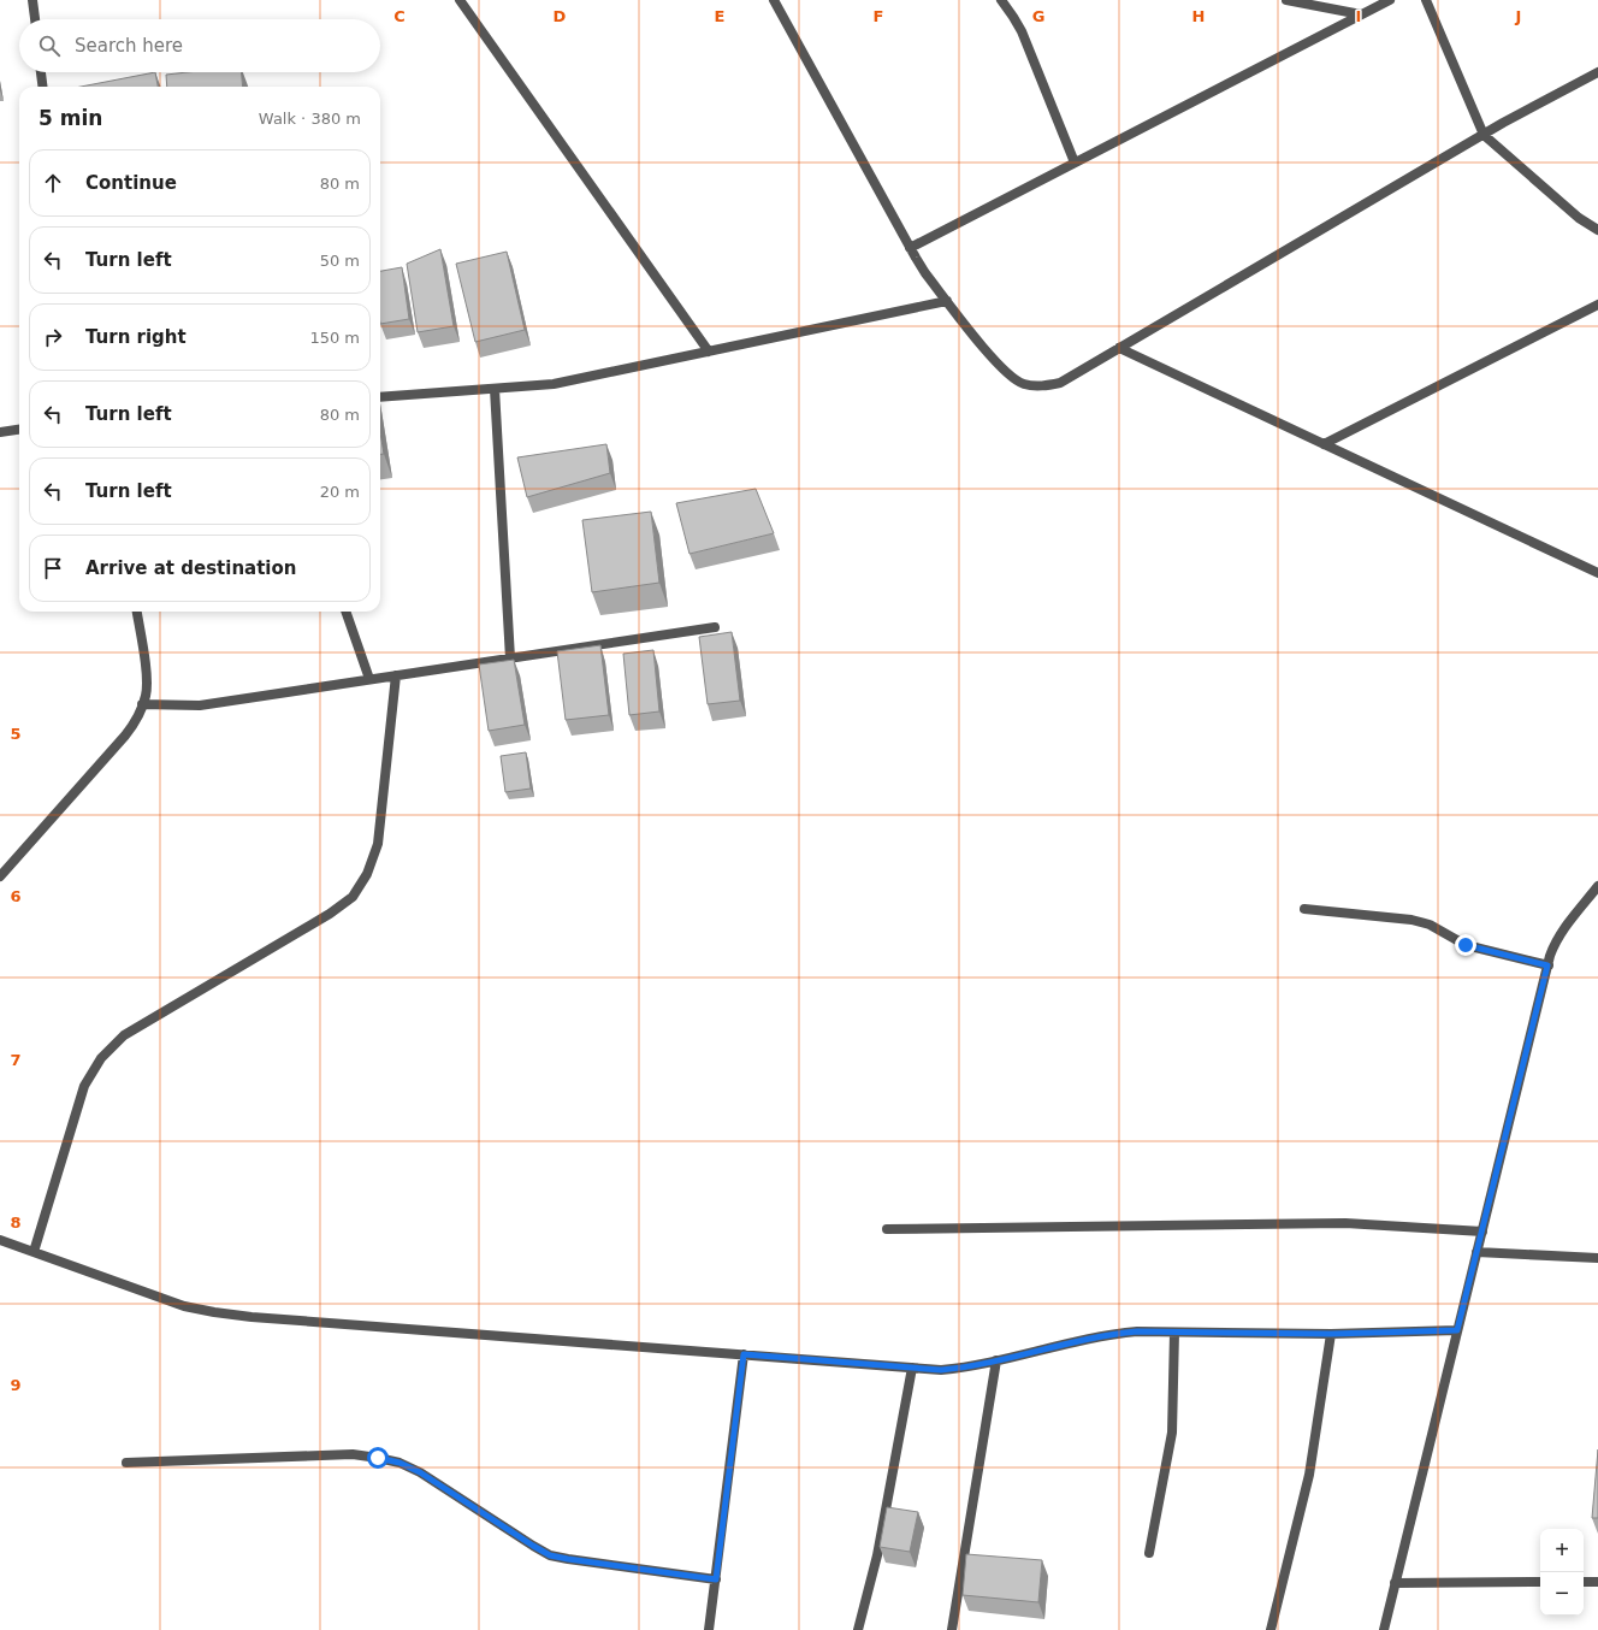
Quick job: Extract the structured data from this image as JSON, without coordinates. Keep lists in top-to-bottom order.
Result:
{
  "page": {
    "search": "Search here",
    "heading": ["5 min", "Walk · 380 m"],
    "list": [
      ["Continue", "80 m"],
      ["Turn left", "50 m"],
      ["Turn right", "150 m"],
      ["Turn left", "80 m"],
      ["Turn left", "20 m"],
      "Arrive at destination"
    ],
    "map_buttons": ["+", "−"]
  },
  "grid": {
    "columns": [
      "C",
      "D",
      "E",
      "F",
      "G",
      "H",
      "I",
      "J"
    ],
    "rows": [
      "5",
      "6",
      "7",
      "8",
      "9"
    ]
  }
}
